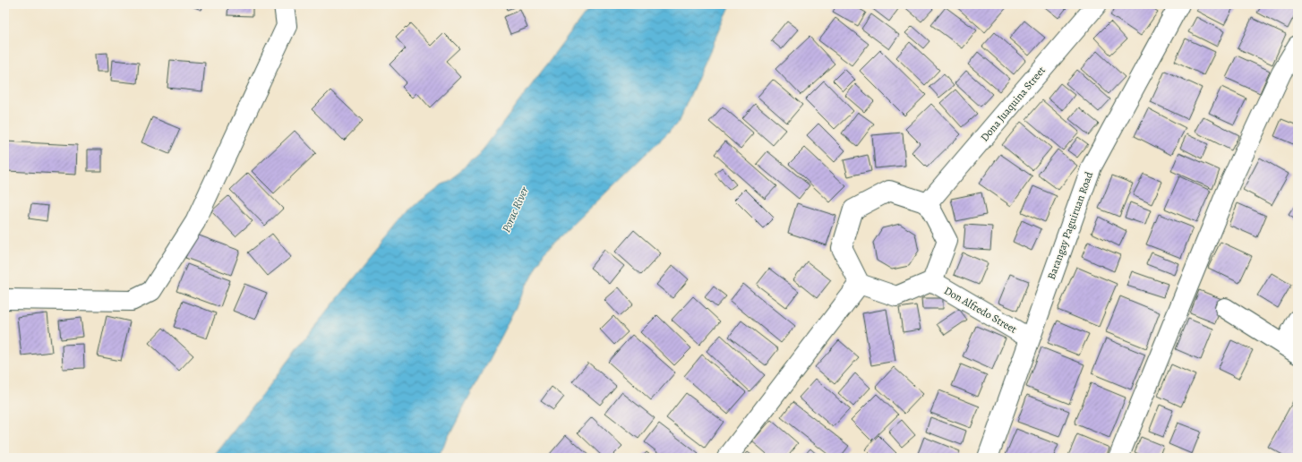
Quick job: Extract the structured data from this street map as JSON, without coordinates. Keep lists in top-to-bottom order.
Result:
{
  "streets": {
    "street": ["Dona Juaquina Street", "Barangay Paguiruan Road", "Don Alfredo Street"]
  },
  "crossings": [
    ["Dona Juaquina Street", "Don Alfredo Street"],
    ["Barangay Paguiruan Road", "Don Alfredo Street"]
  ],
  "water": ["Porac River"]
}
